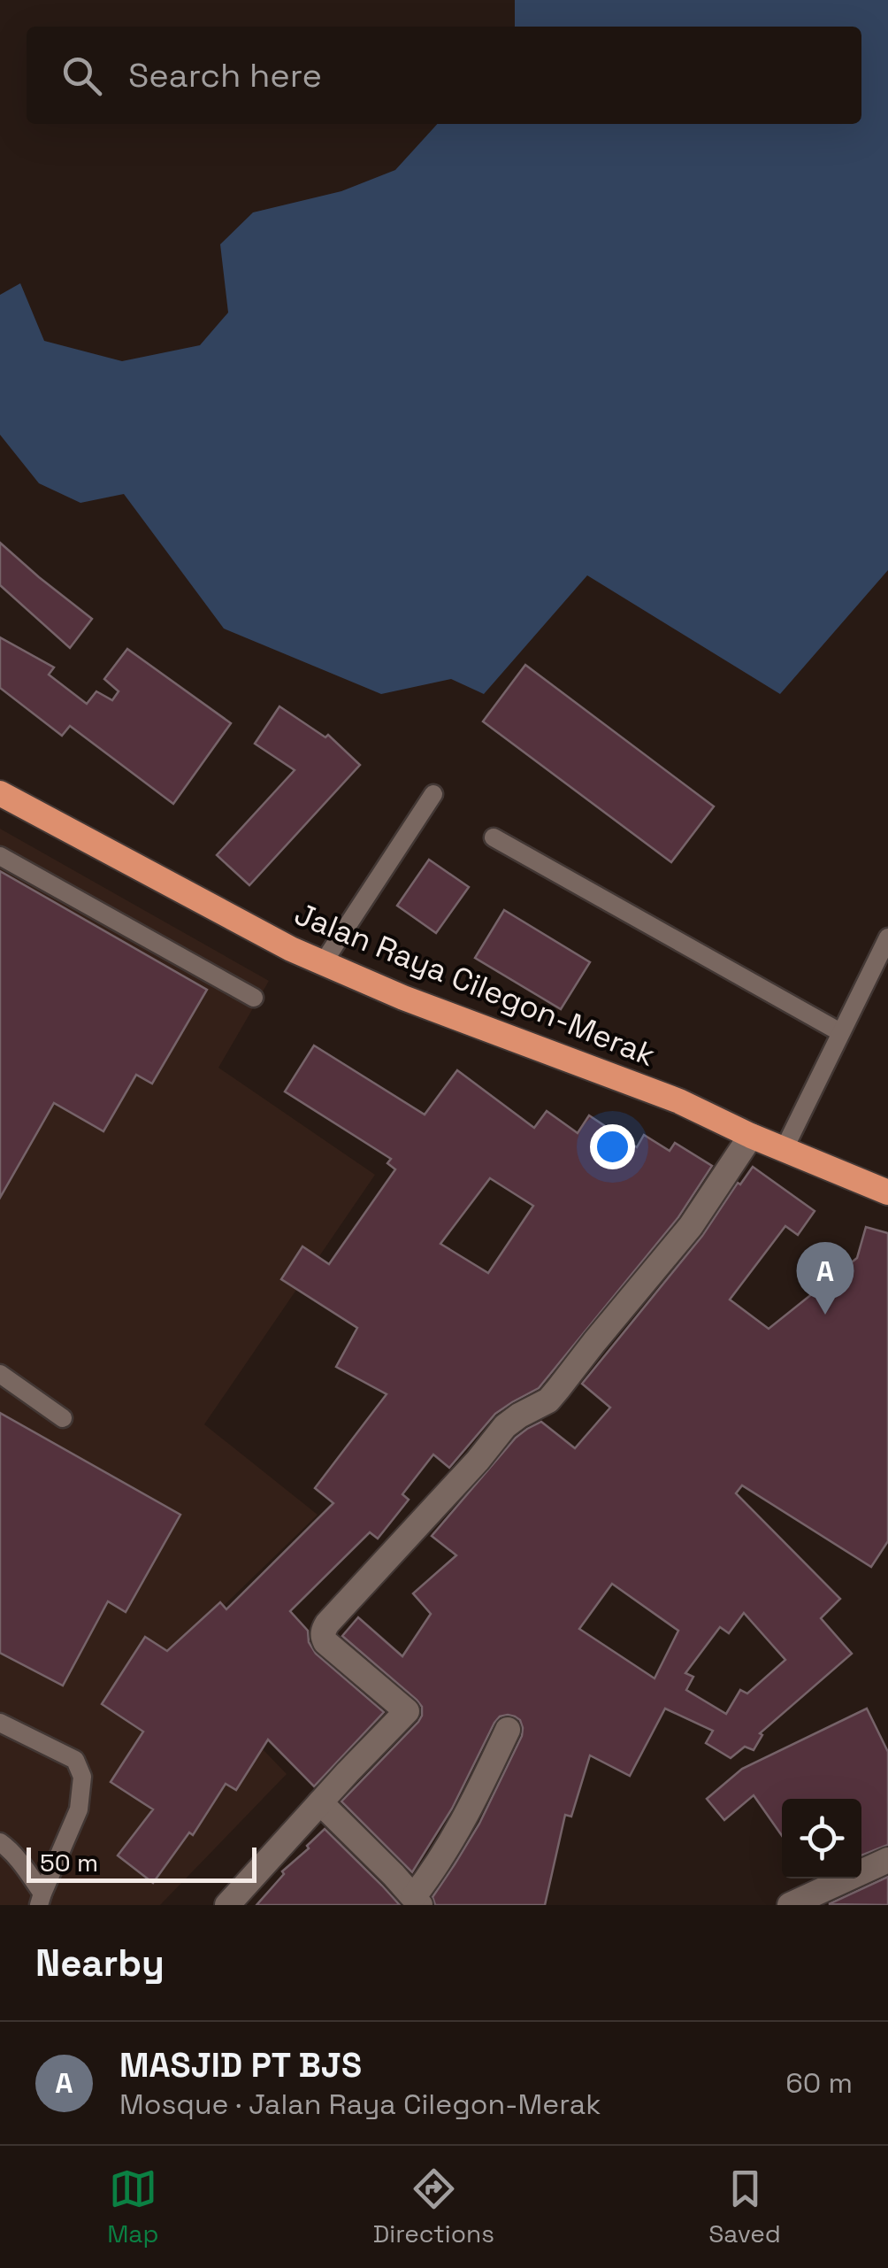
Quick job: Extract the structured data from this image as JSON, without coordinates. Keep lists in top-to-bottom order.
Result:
{
  "streets": {
    "highway": ["Jalan Raya Cilegon-Merak"]
  },
  "scale_bar": "50 m",
  "page": {
    "search": "Search here",
    "pins": "A",
    "scale": "50 m",
    "heading": "Nearby",
    "list": [
      {
        "mark": "A",
        "name": "MASJID PT BJS",
        "note": "Mosque · Jalan Raya Cilegon-Merak",
        "value": "60 m"
      }
    ],
    "nav": ["Map", "Directions", "Saved"]
  }
}
